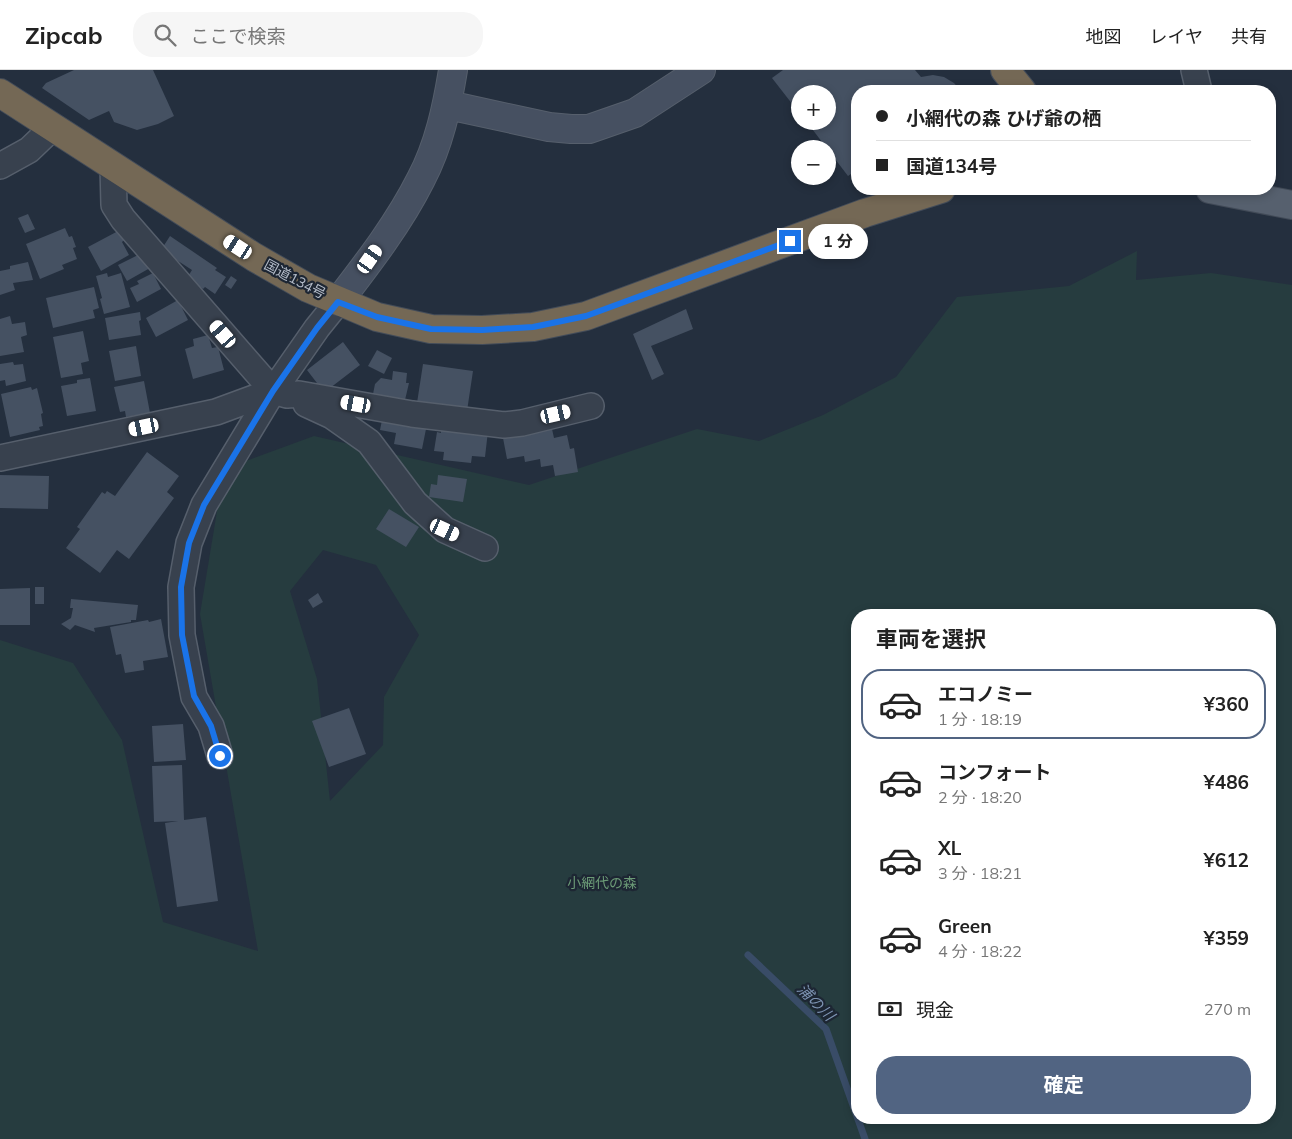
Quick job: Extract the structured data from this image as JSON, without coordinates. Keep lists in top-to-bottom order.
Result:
{
  "streets": {
    "highway": ["国道134号"]
  },
  "water": ["浦の川"],
  "parks": ["小網代の森"],
  "page": {
    "header": "Zipcab",
    "search": "ここで検索",
    "nav": ["地図", "レイヤ", "共有"],
    "map_buttons": ["+", "−"],
    "banner": ["小網代の森 ひげ爺の栖", "国道134号"],
    "bubble": "1 分",
    "heading": "車両を選択",
    "list": [
      {
        "name": "エコノミー",
        "note": "1 分 · 18:19",
        "value": "¥360"
      },
      {
        "name": "コンフォート",
        "note": "2 分 · 18:20",
        "value": "¥486"
      },
      {
        "name": "XL",
        "note": "3 分 · 18:21",
        "value": "¥612"
      },
      {
        "name": "Green",
        "note": "4 分 · 18:22",
        "value": "¥359"
      }
    ],
    "pay": ["現金", "270 m"],
    "buttons": "確定"
  }
}
